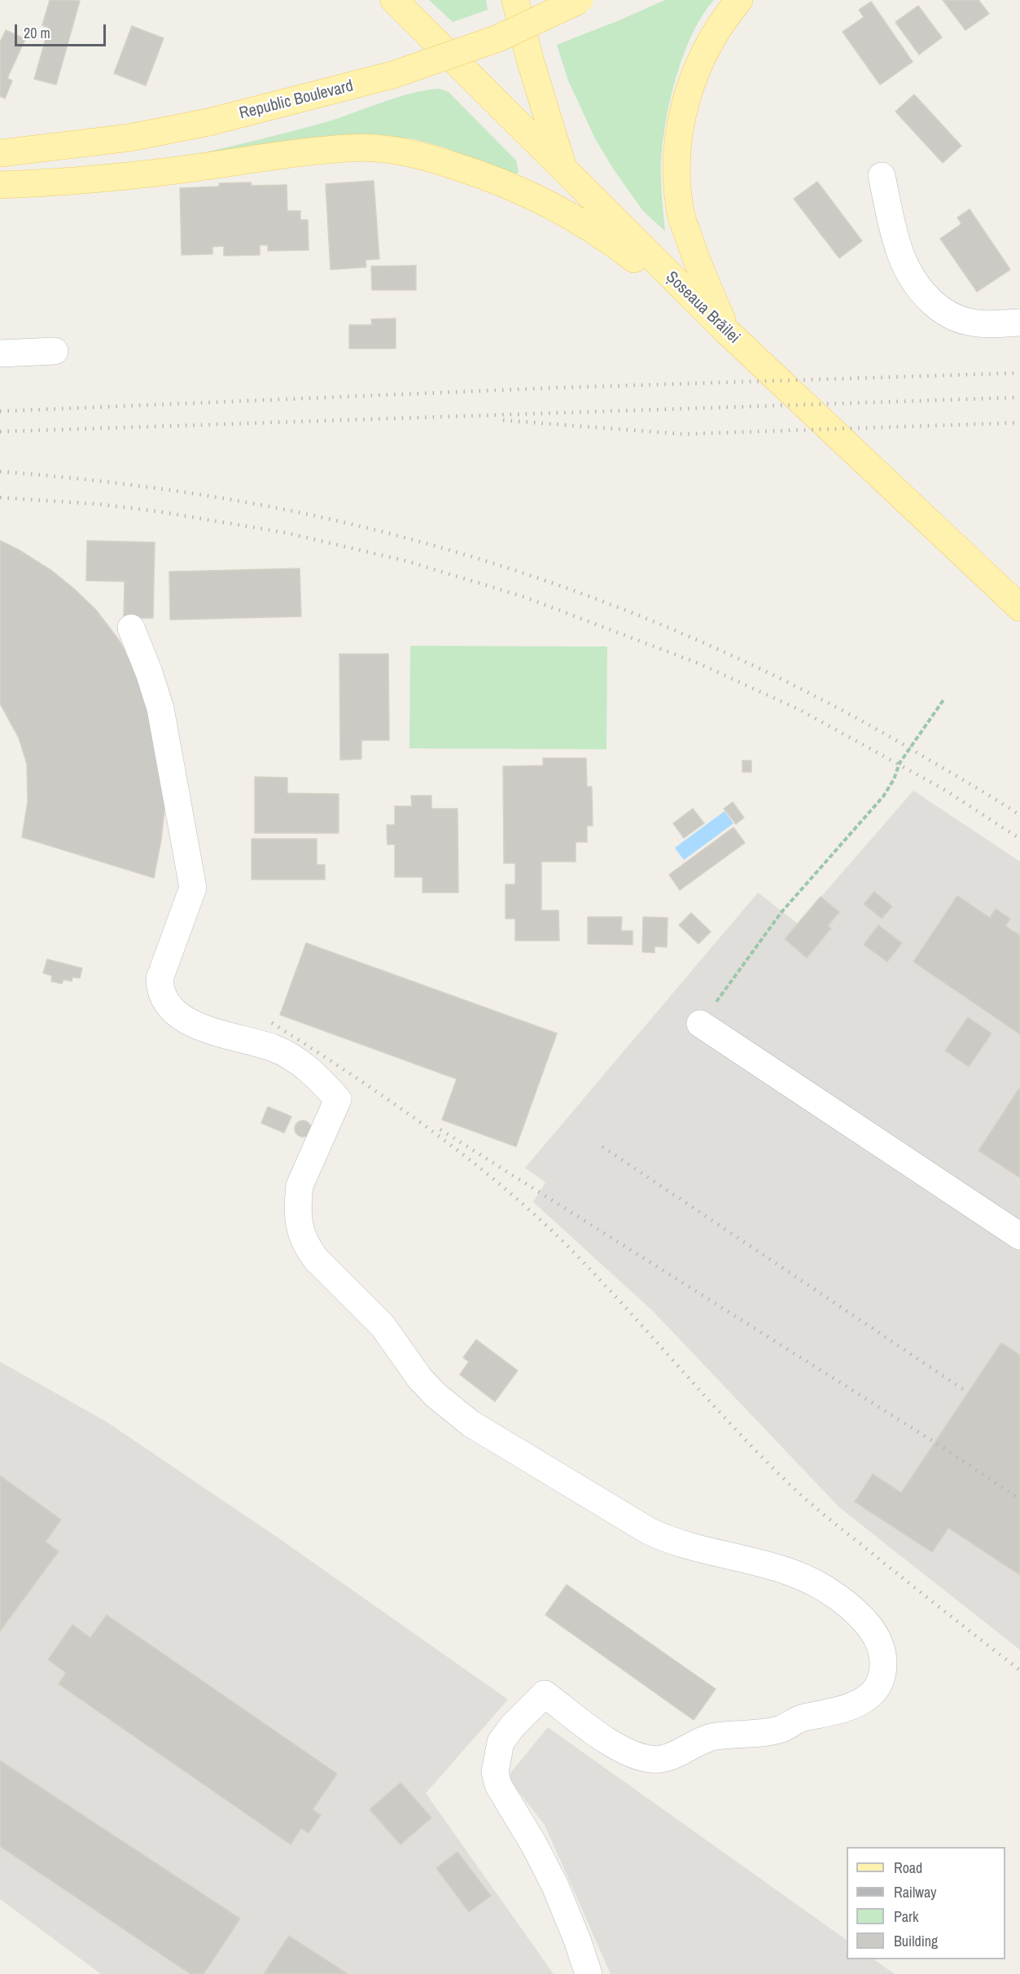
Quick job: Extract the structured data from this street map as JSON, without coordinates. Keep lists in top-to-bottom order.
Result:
{
  "streets": {
    "main road": ["Republic Boulevard", "Șoseaua Brăilei"]
  },
  "legend": [
    "Road",
    "Railway",
    "Park",
    "Building"
  ],
  "scale_bar": "20 m"
}
